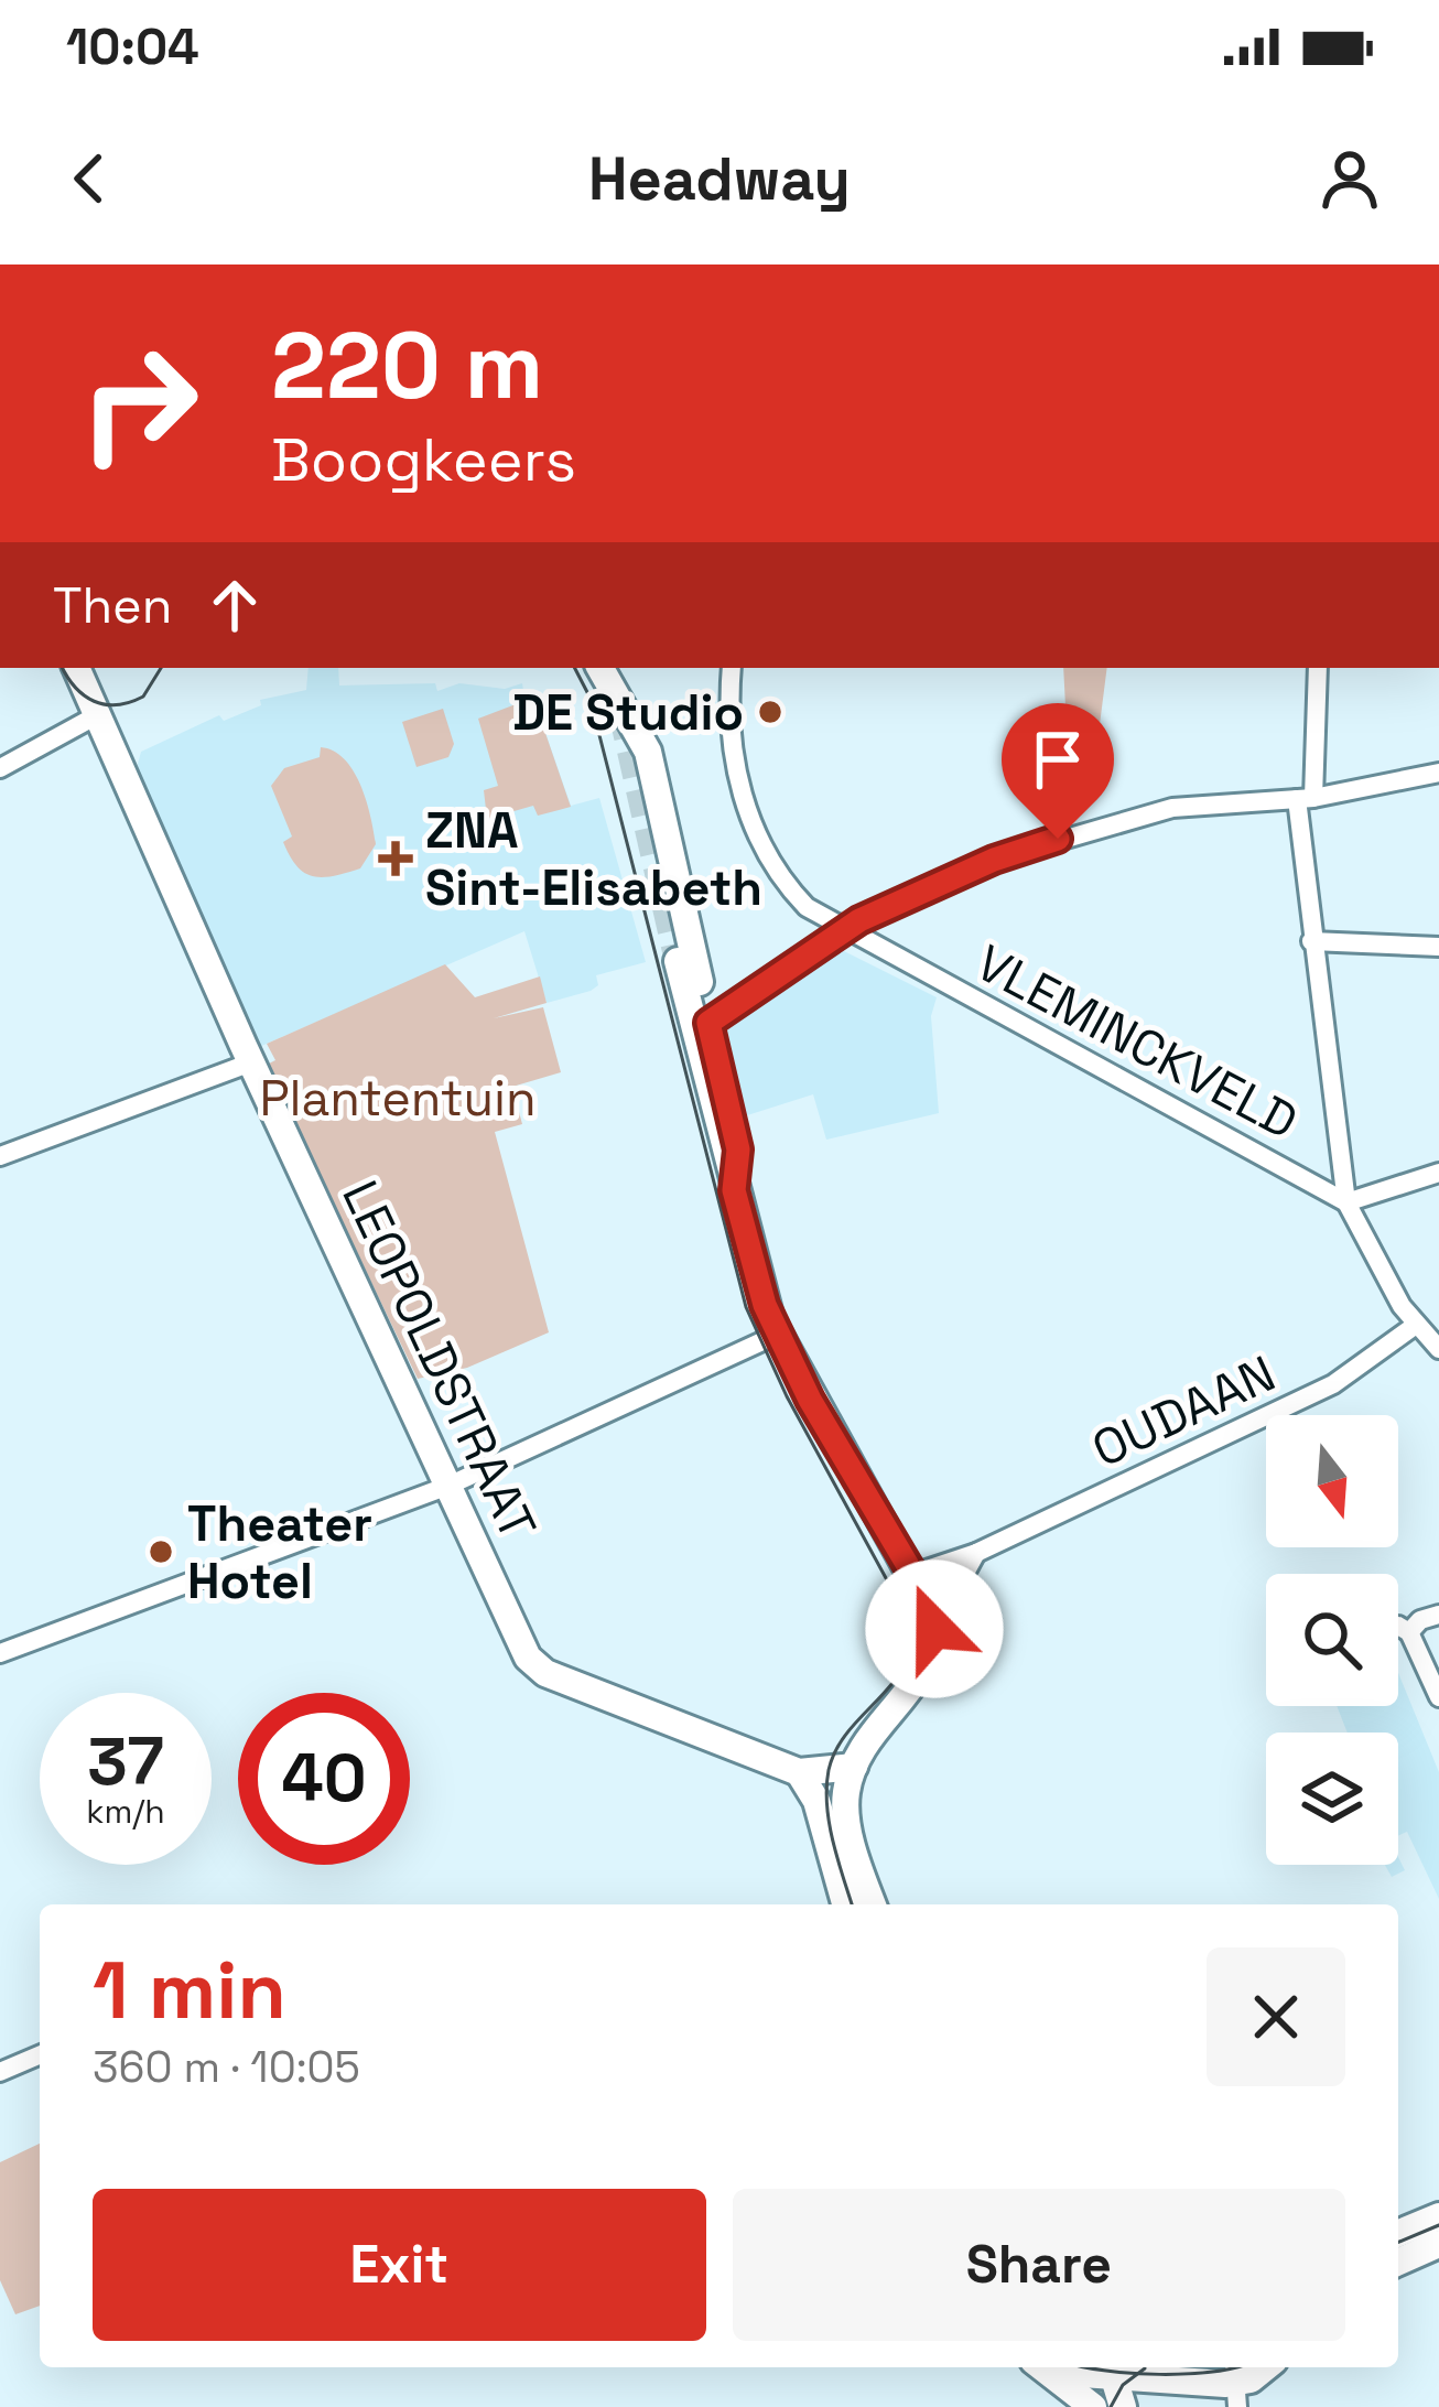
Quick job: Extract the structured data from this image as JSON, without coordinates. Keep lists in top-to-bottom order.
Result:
{
  "streets": {
    "street": ["VLEMINCKVELD", "LEOPOLDSTRAAT", "OUDAAN"]
  },
  "parks": ["Plantentuin"],
  "places": {
    "other": ["DE Studio", "Theater Hotel"],
    "health": ["ZNA Sint-Elisabeth"]
  },
  "north": "bottom",
  "page": {
    "status": "10:04",
    "header": "Headway",
    "turn": ["220 m", "Boogkeers"],
    "then": "Then",
    "speed": "37 km/h",
    "limit": "40",
    "heading": ["1 min", "360 m · 10:05"],
    "buttons": ["Exit", "Share"]
  }
}
